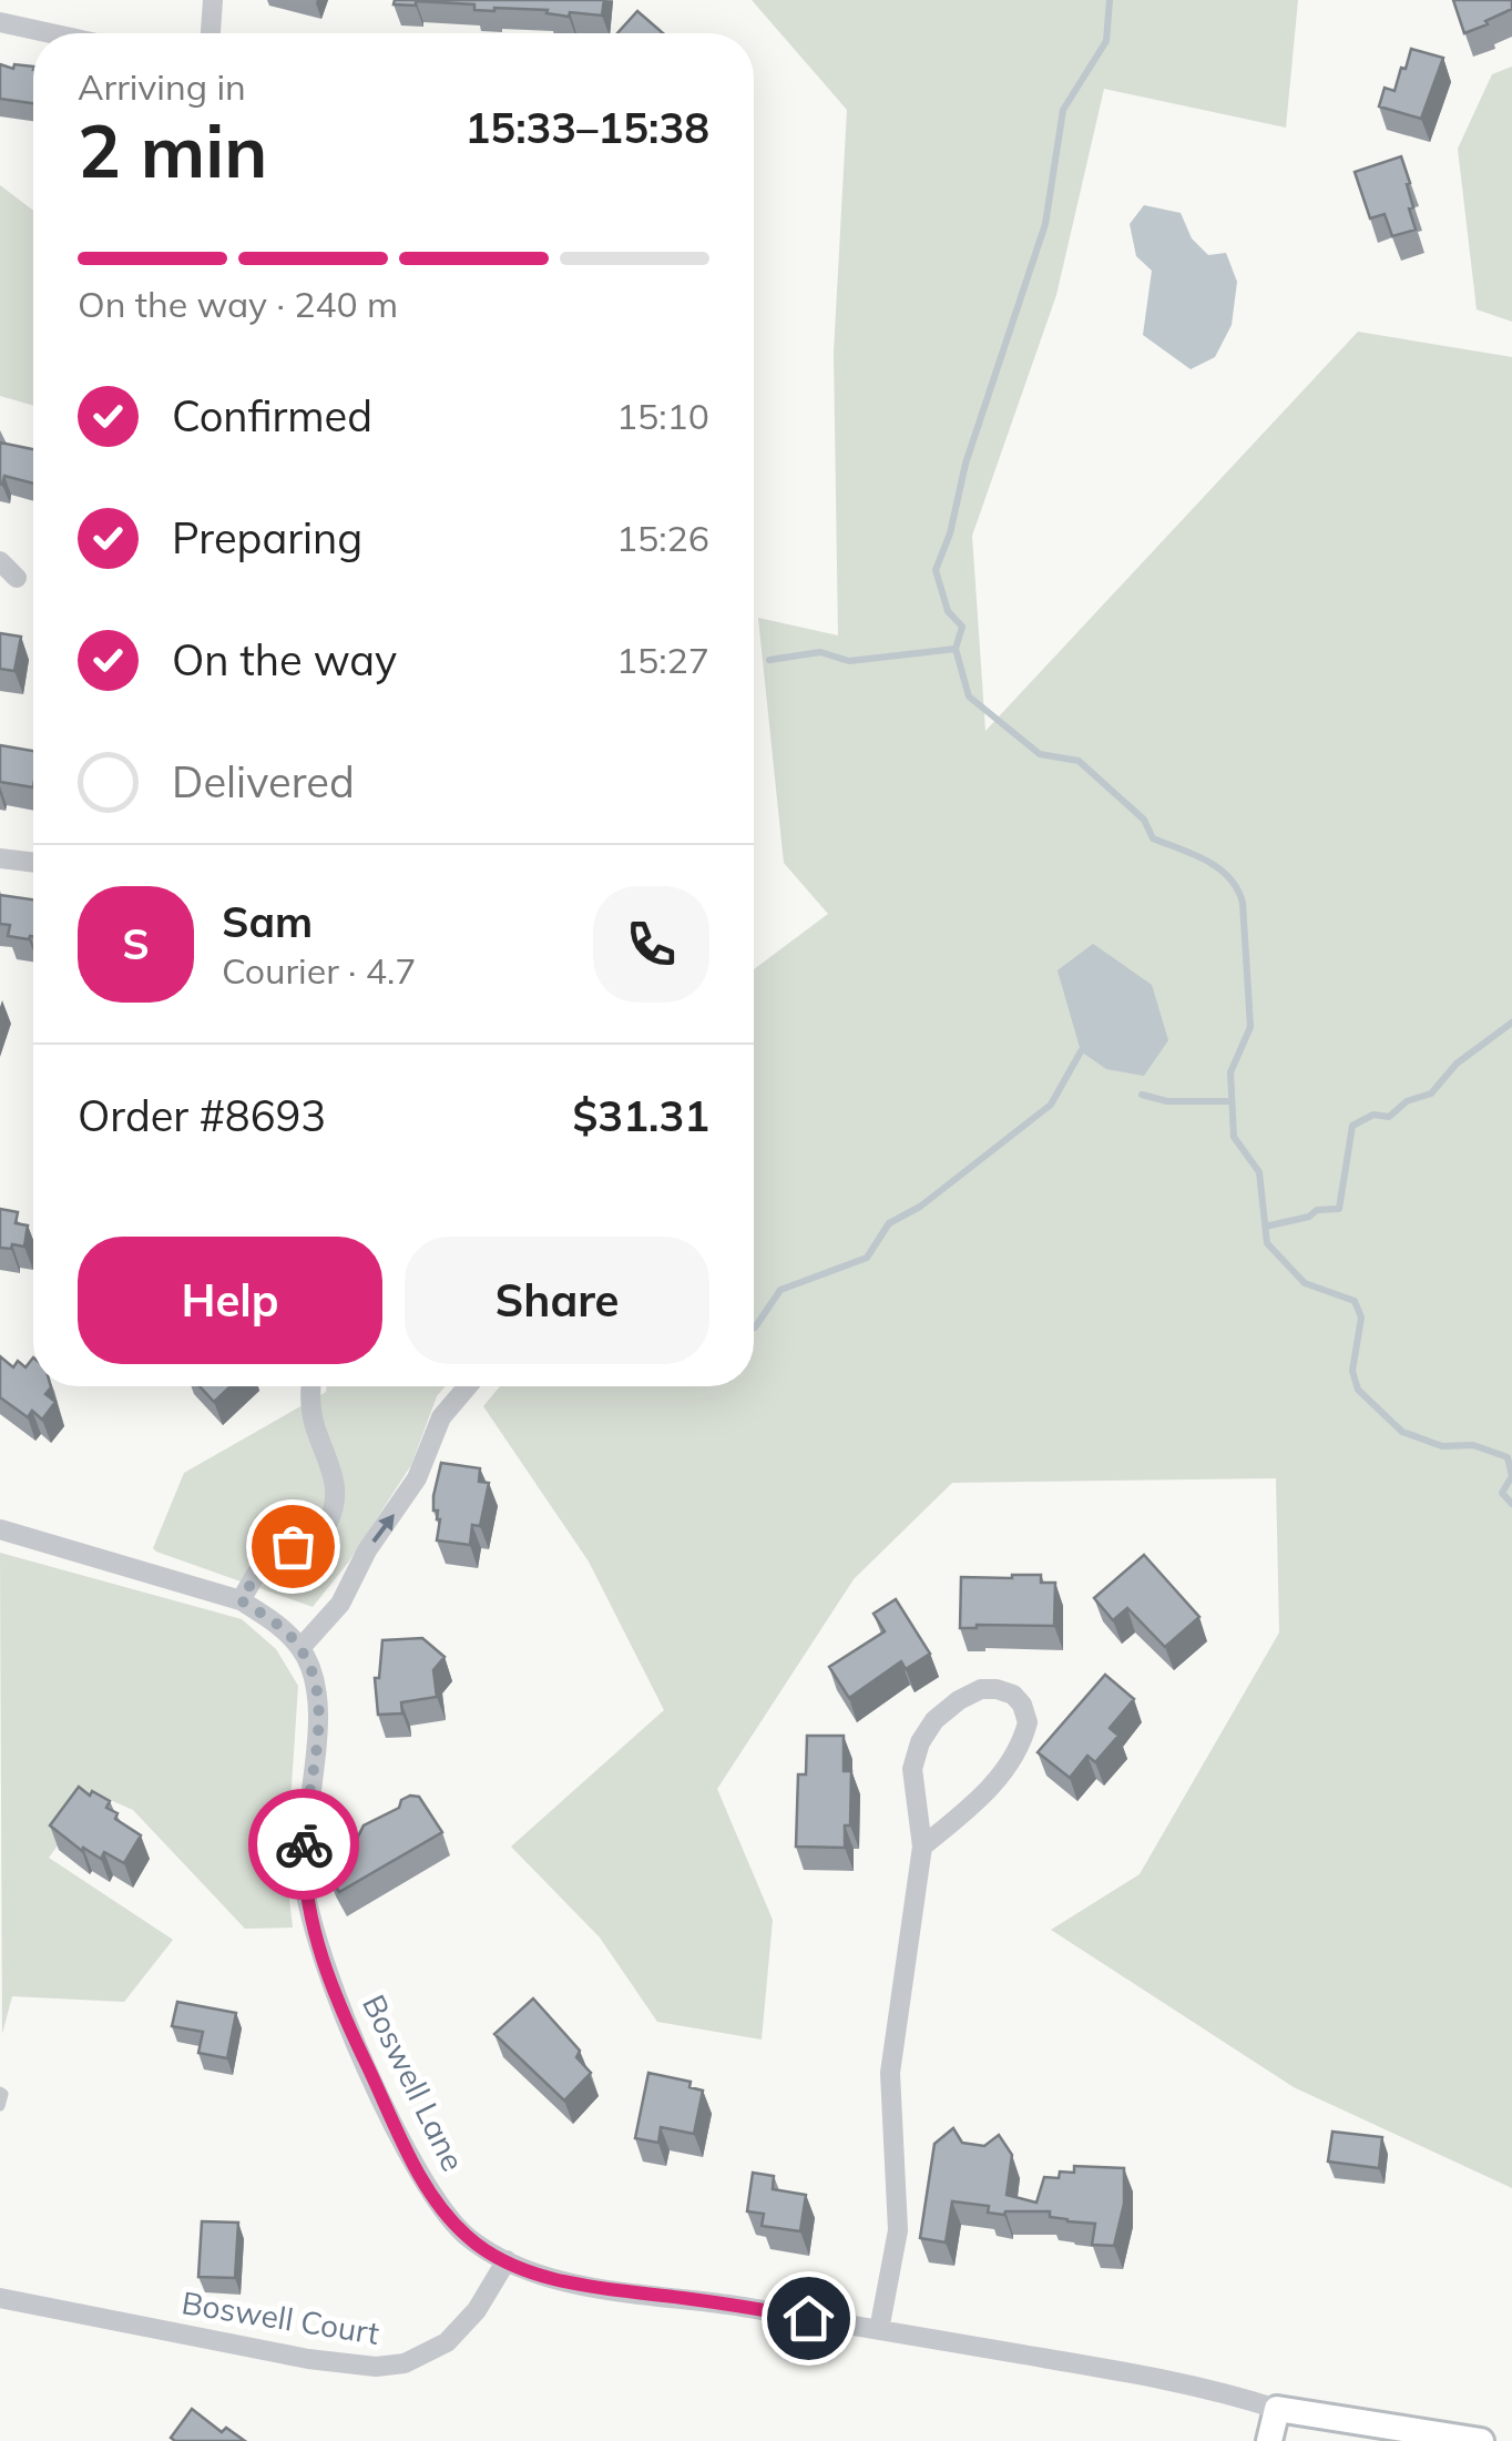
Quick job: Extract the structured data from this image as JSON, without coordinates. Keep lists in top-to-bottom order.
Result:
{
  "streets": {
    "street": ["Boswell Lane", "Boswell Court"]
  },
  "crossings": [
    ["Boswell Lane", "Boswell Court"]
  ],
  "page": {
    "heading": ["2 min", "Arriving in", "15:33–15:38"],
    "panel": [
      "Sam",
      "Courier · 4.7",
      "Order #8693",
      "$31.31"
    ],
    "bar": "On the way · 240 m",
    "list": [
      ["Confirmed", "15:10"],
      ["Preparing", "15:26"],
      ["On the way", "15:27"],
      "Delivered"
    ],
    "round": "S",
    "buttons": ["Help", "Share"]
  }
}
